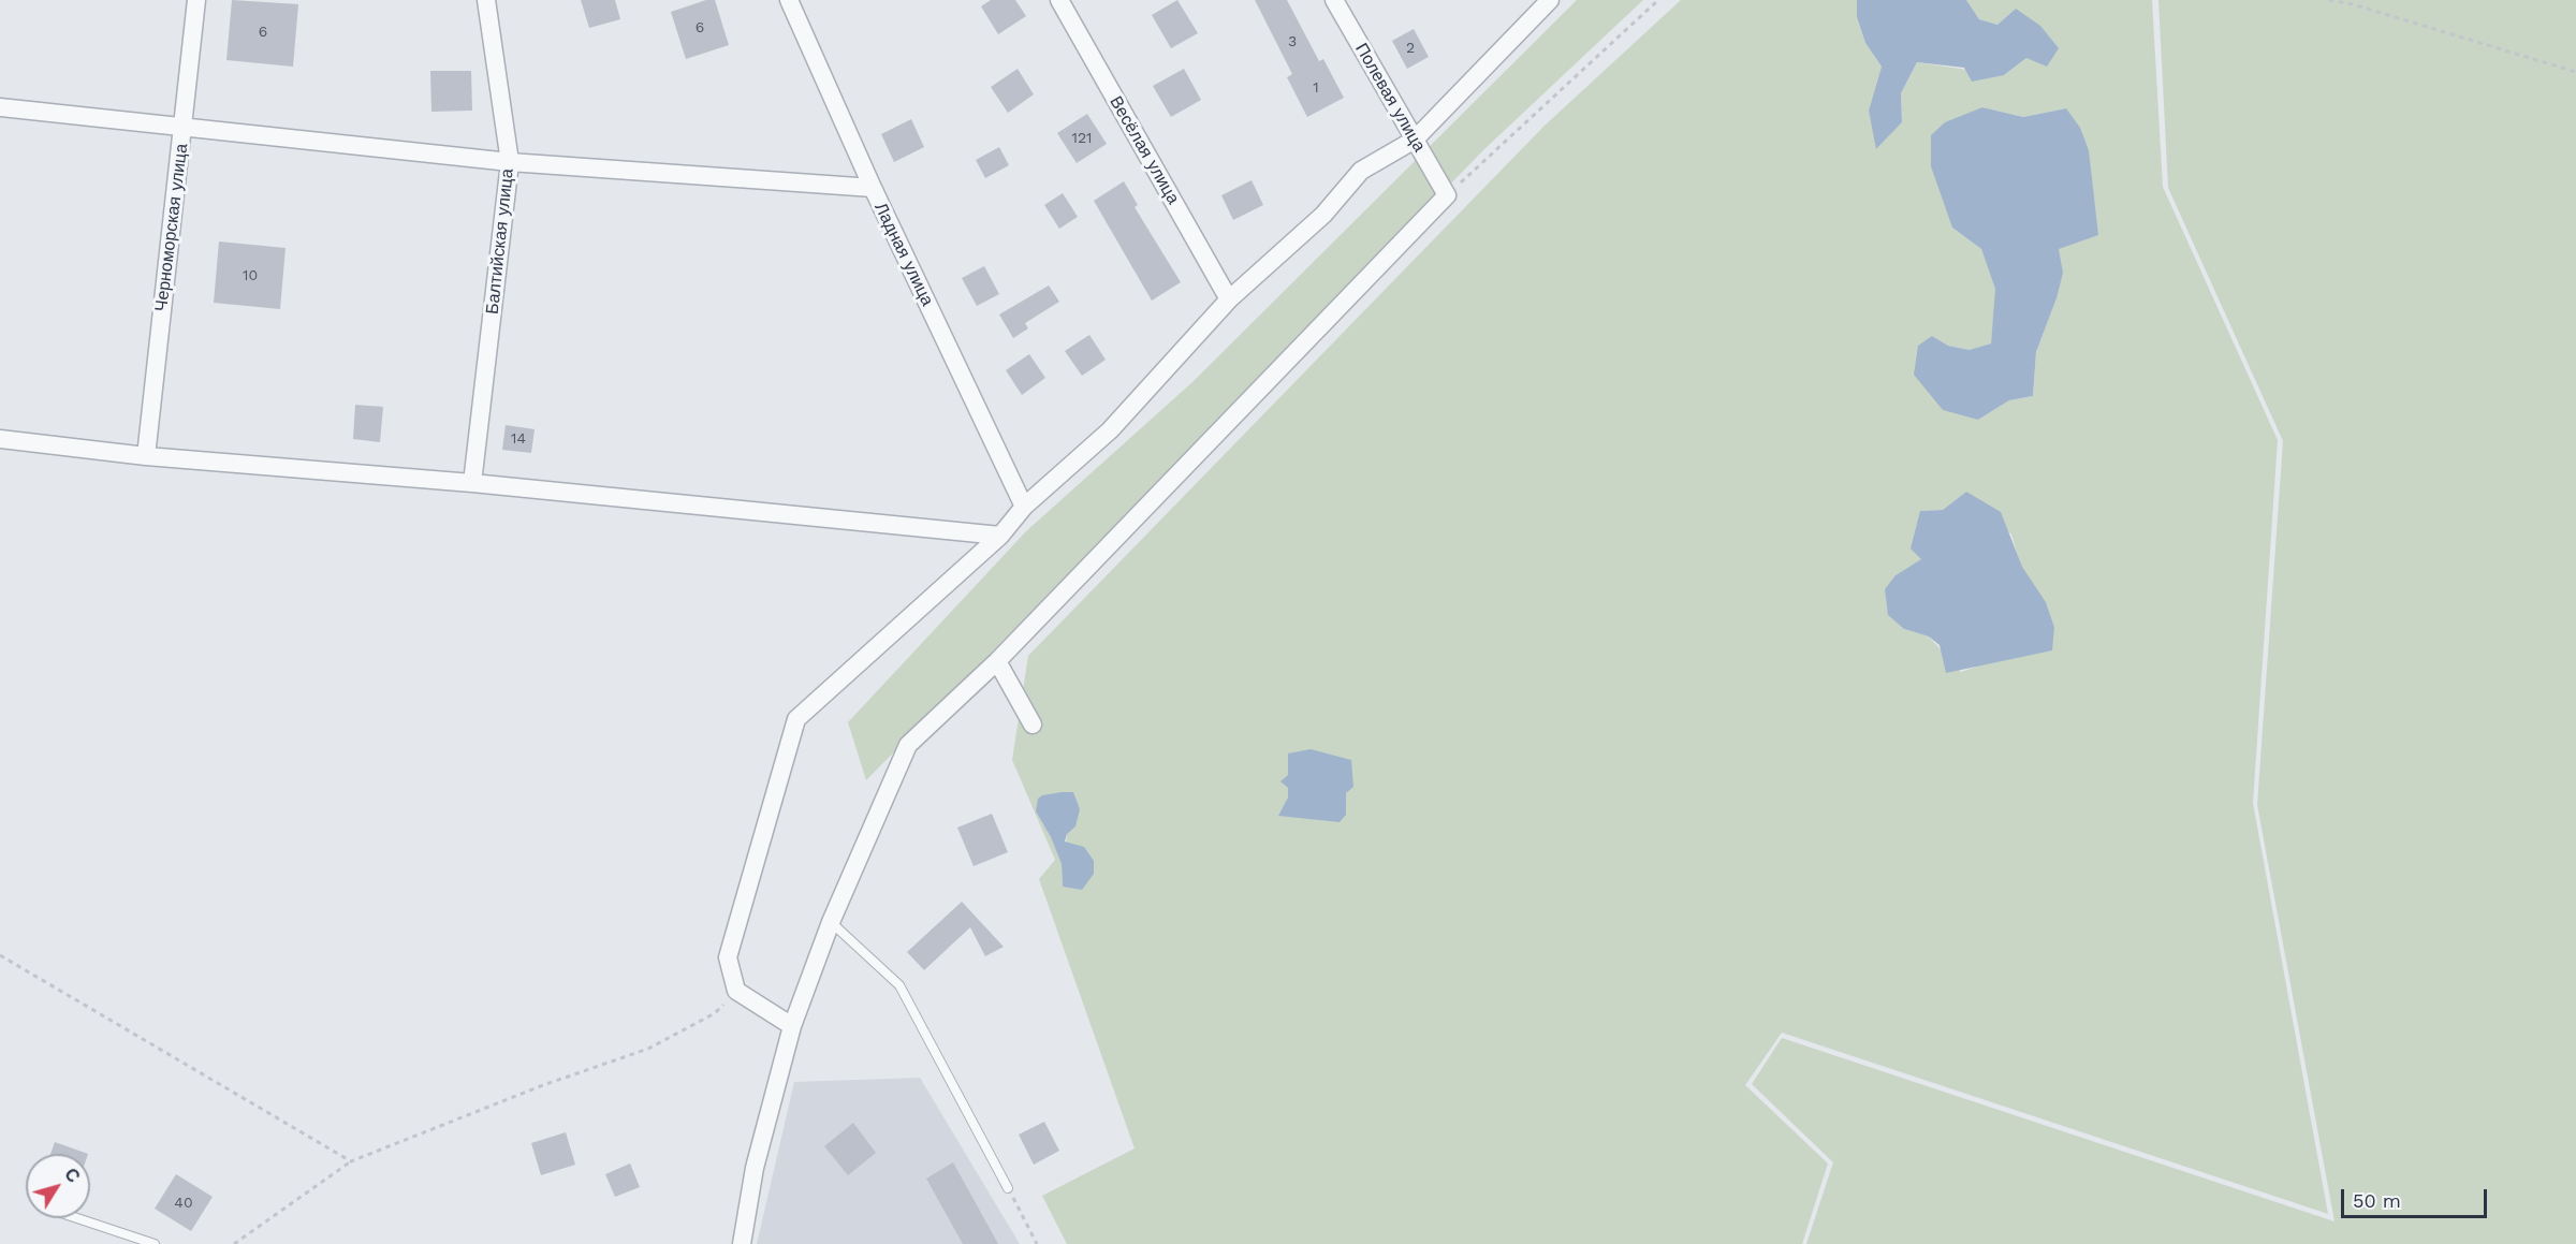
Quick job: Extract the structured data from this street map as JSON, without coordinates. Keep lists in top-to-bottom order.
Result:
{
  "streets": {
    "street": [
      "Полевая улица",
      "Весёлая улица",
      "Черноморская улица",
      "Балтийская улица",
      "Ладная улица"
    ]
  },
  "house_numbers": [
    "6",
    "6",
    "3",
    "2",
    "1",
    "121",
    "10",
    "14",
    "40"
  ],
  "scale_bar": "50 m",
  "north": "top right"
}
